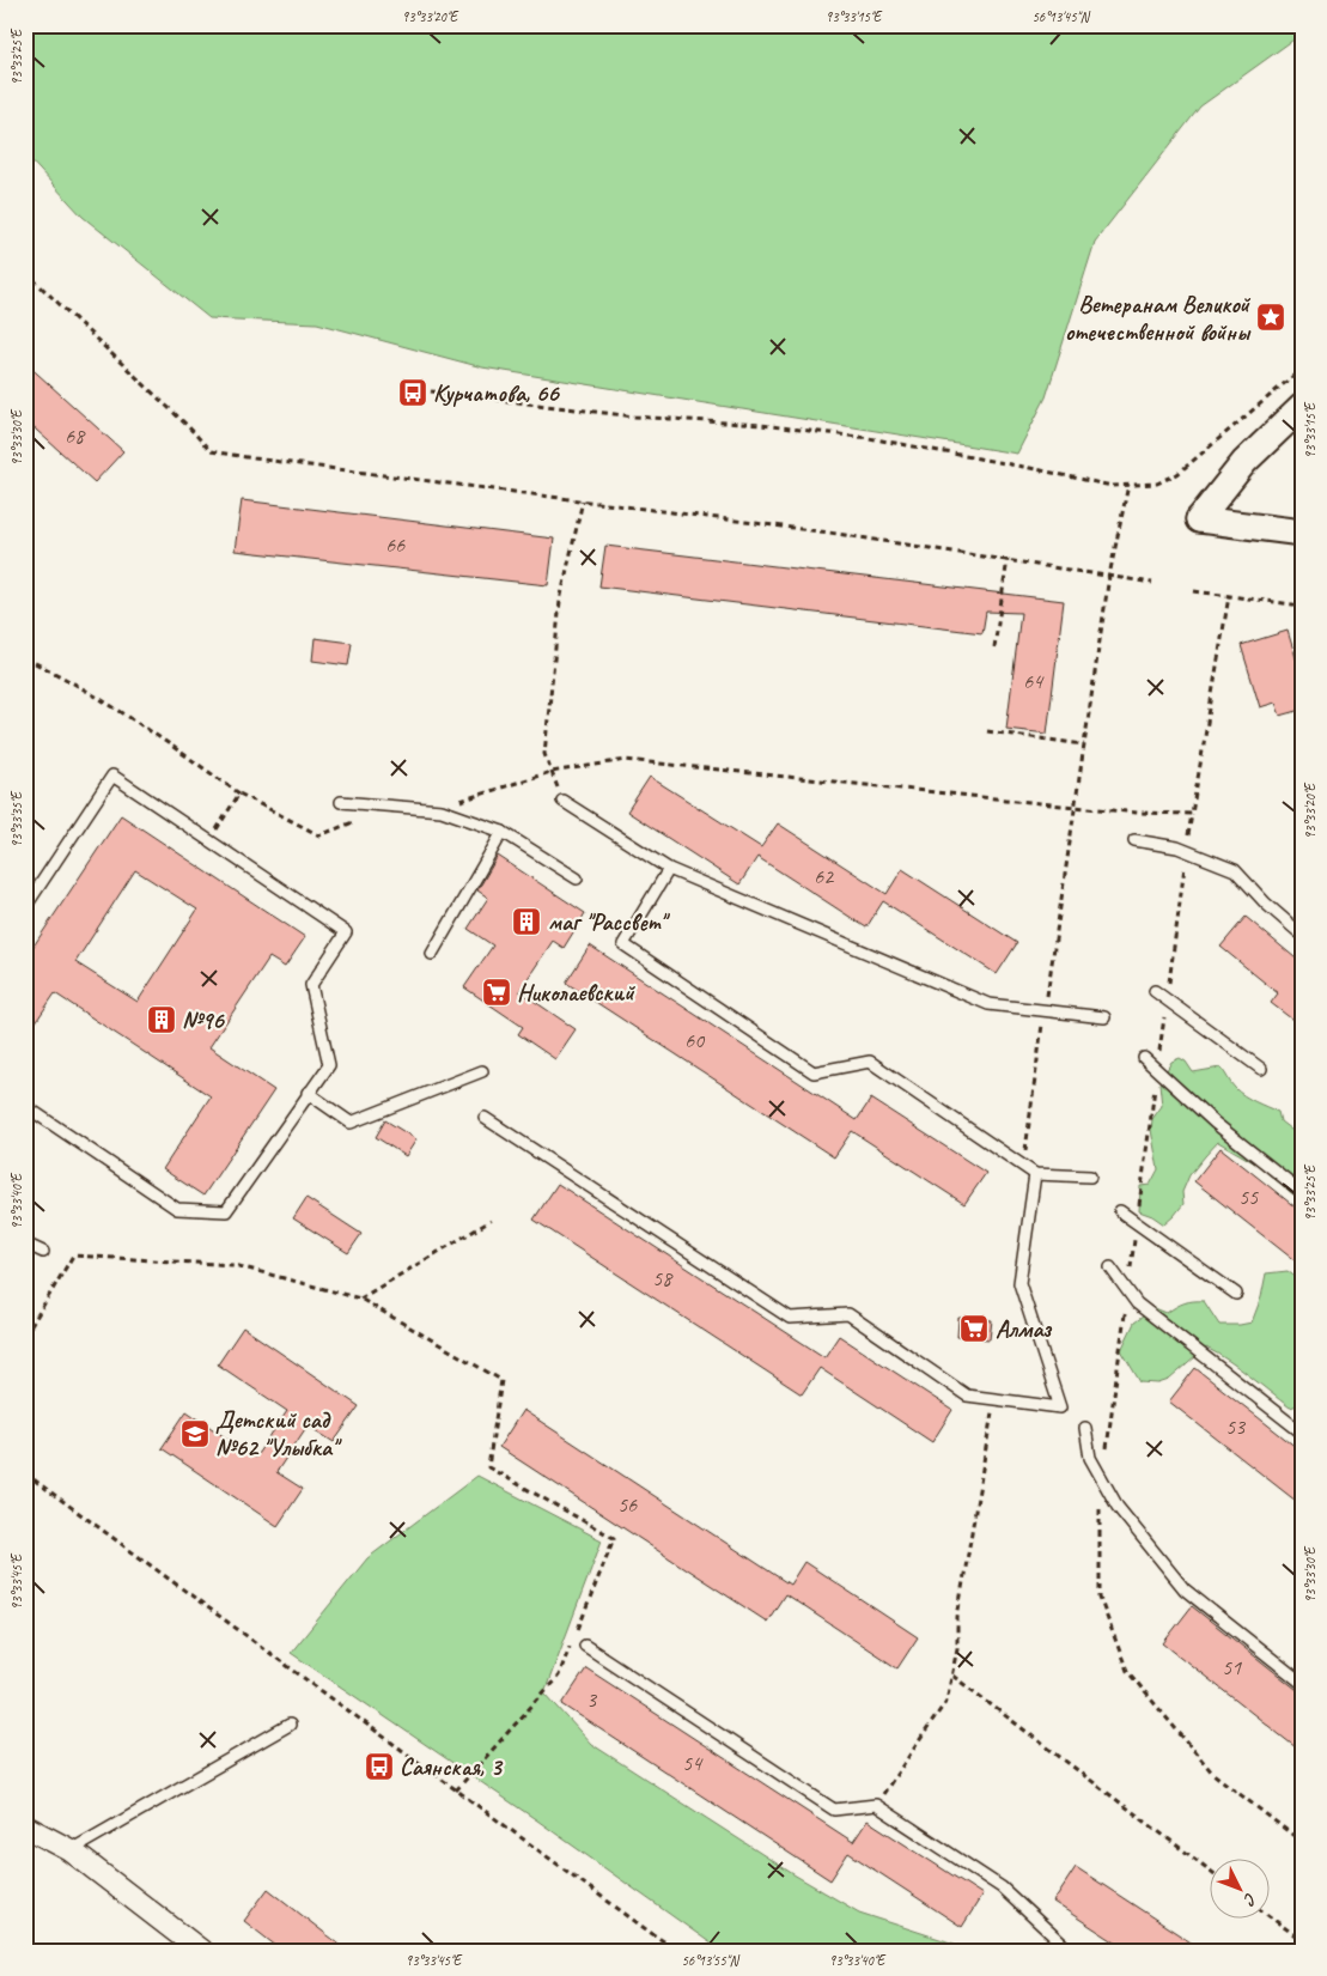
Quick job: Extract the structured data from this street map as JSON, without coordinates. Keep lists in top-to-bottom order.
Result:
{
  "places": {
    "place": ["Ветеранам Великой отечественной войны"],
    "bus stop": ["Курчатова, 66", "Саянская, 3"],
    "building": ["маг \"Рассвет\"", "№96"],
    "supermarket": ["Николаевский", "Алмаз"],
    "school or university": ["Детский сад №62 \"Улыбка\""]
  },
  "house_numbers": [
    "68",
    "66",
    "64",
    "62",
    "60",
    "55",
    "58",
    "53",
    "56",
    "51",
    "3",
    "54"
  ],
  "north": "bottom right",
  "coordinates": [
    "93°33'20\"E",
    "93°33'15\"E",
    "56°13'45\"N",
    "93°33'25\"E",
    "93°33'30\"E",
    "93°33'35\"E",
    "93°33'40\"E",
    "93°33'45\"E",
    "56°13'55\"N"
  ]
}
